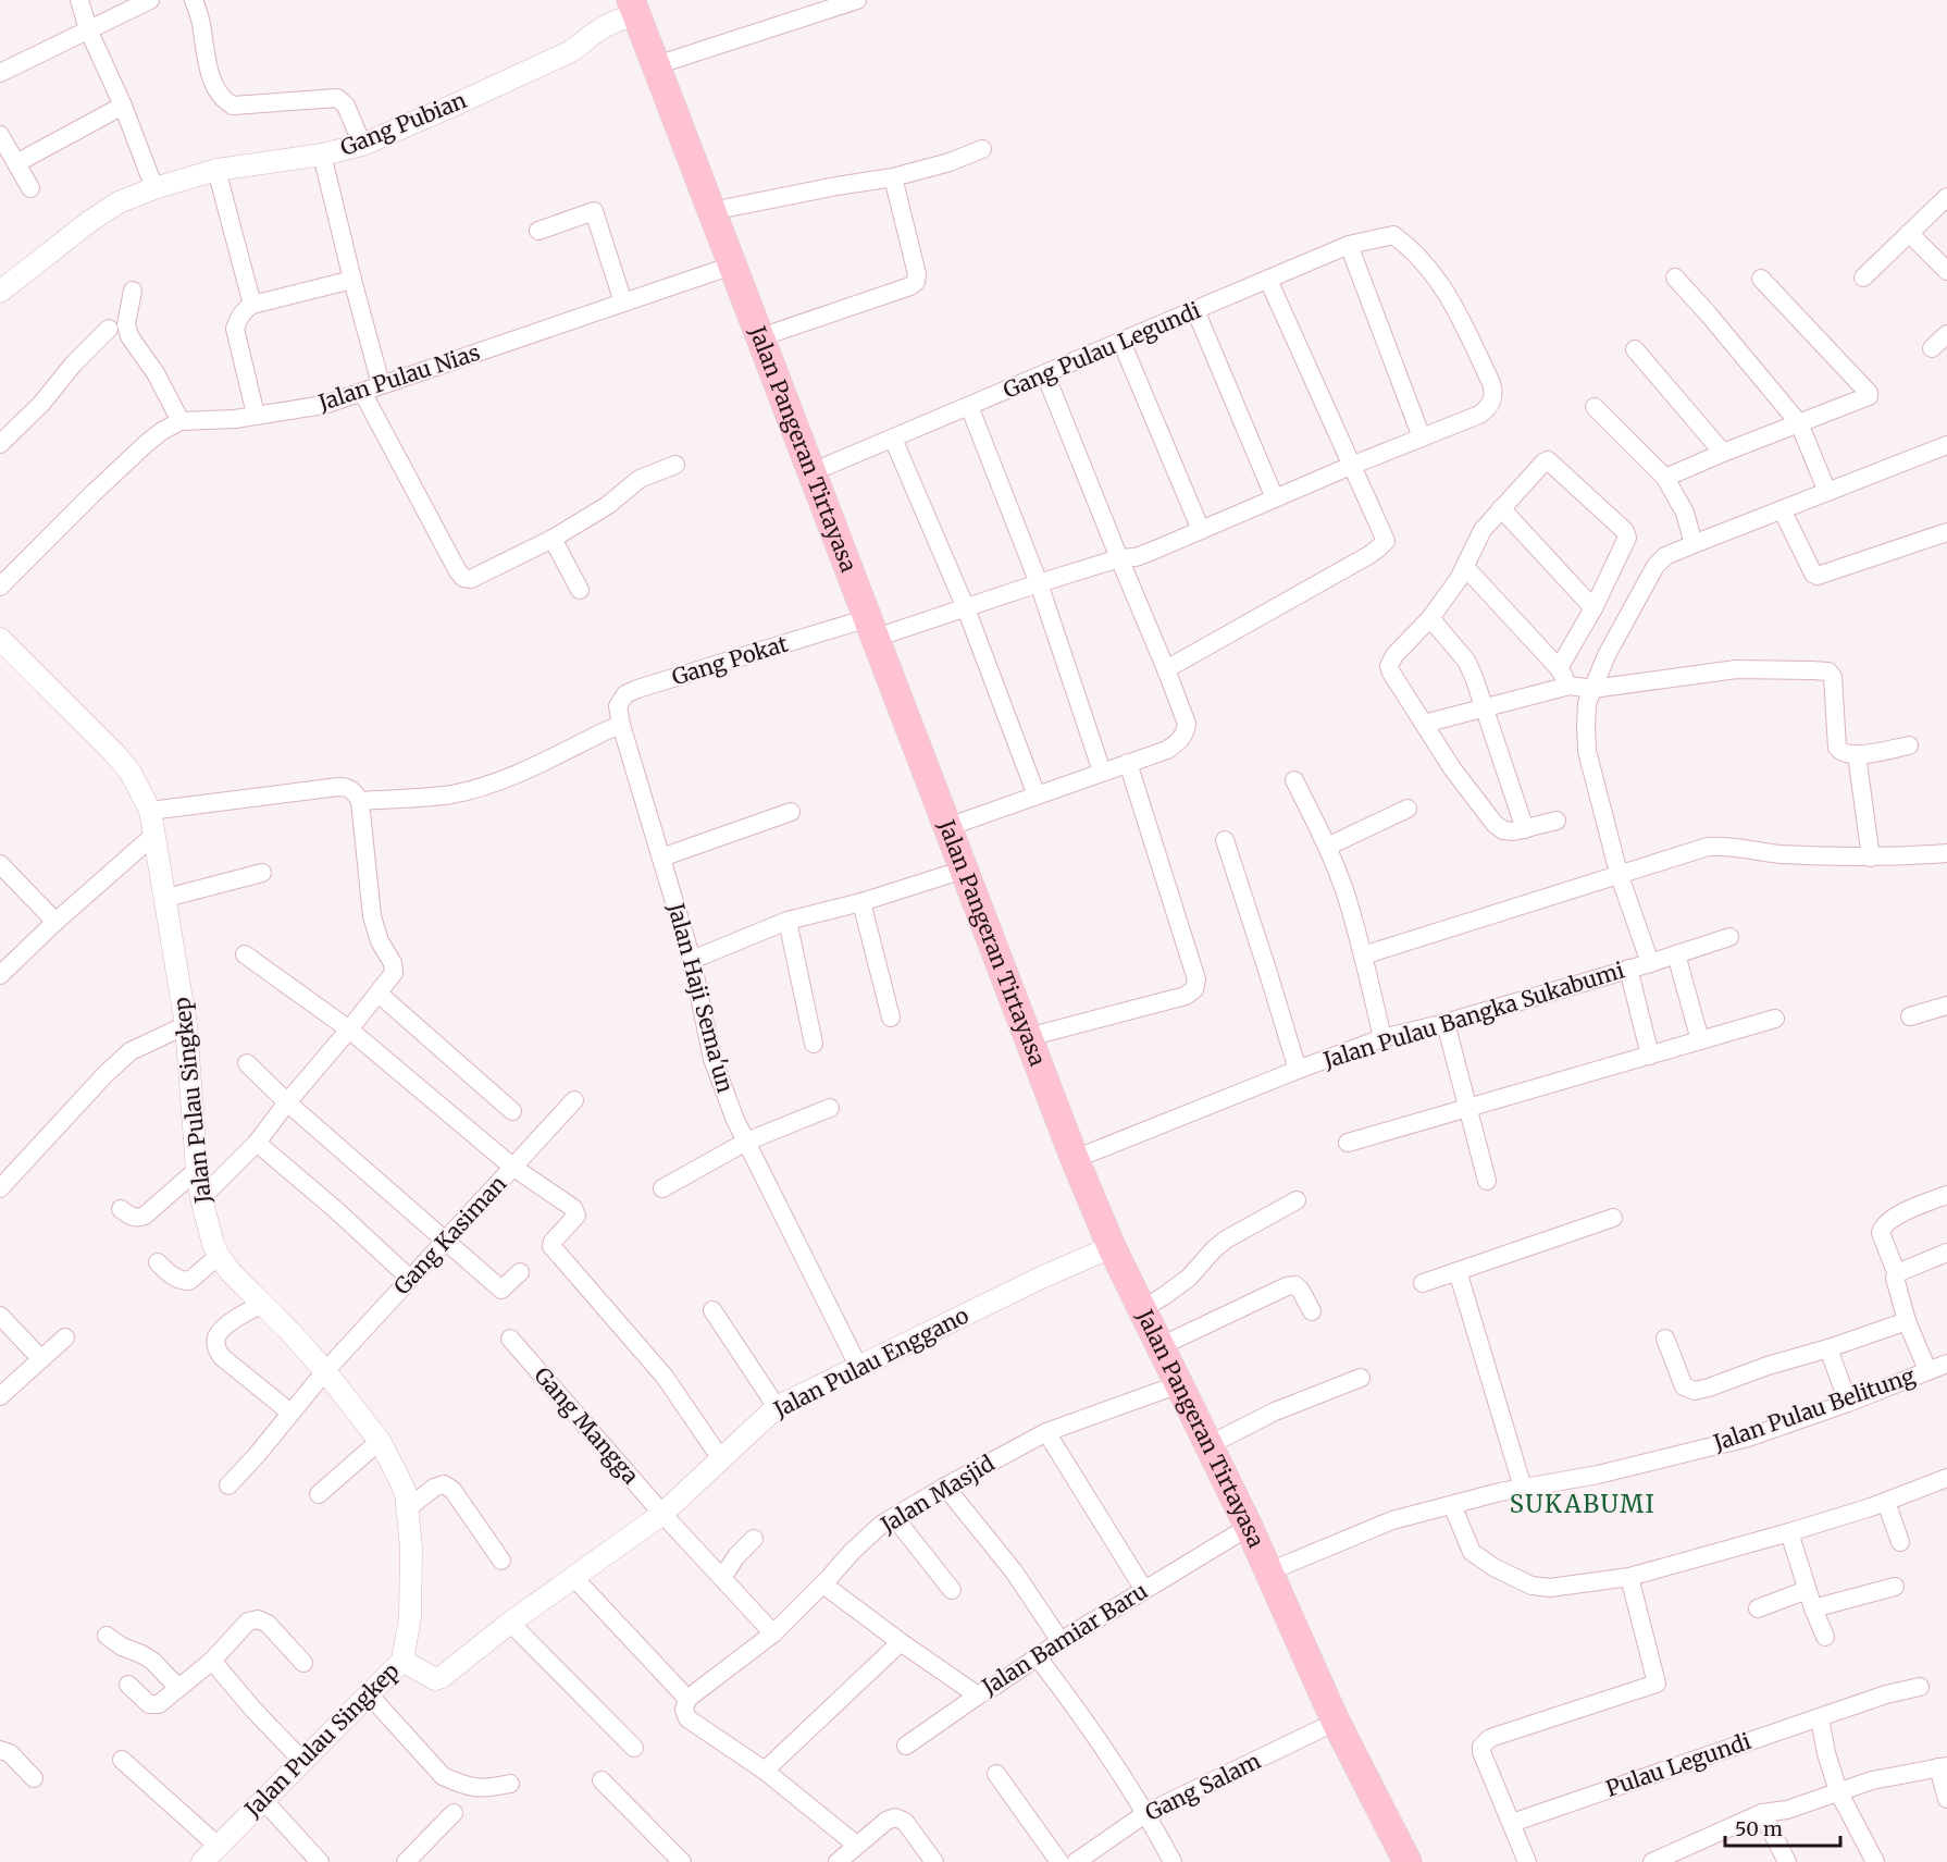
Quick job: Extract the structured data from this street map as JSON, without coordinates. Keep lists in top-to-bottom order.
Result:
{
  "streets": {
    "main road": ["Jalan Pangeran Tirtayasa"],
    "street": [
      "Gang Pubian",
      "Gang Pulau Legundi",
      "Jalan Pulau Nias",
      "Gang Pokat",
      "Jalan Haji Sema'un",
      "Jalan Pulau Bangka Sukabumi",
      "Jalan Pulau Singkep",
      "Gang Kasiman",
      "Jalan Pulau Enggano",
      "Jalan Pulau Belitung",
      "Gang Mangga",
      "Jalan Masjid",
      "Jalan Bamiar Baru",
      "Pulau Legundi",
      "Gang Salam"
    ]
  },
  "crossings": [
    ["Gang Pubian", "Jalan Pangeran Tirtayasa"],
    ["Gang Pulau Legundi", "Jalan Pangeran Tirtayasa"],
    ["Gang Pulau Legundi", "Gang Pokat"],
    ["Jalan Pulau Nias", "Jalan Pangeran Tirtayasa"],
    ["Jalan Pangeran Tirtayasa", "Gang Pokat"],
    ["Jalan Pangeran Tirtayasa", "Jalan Pulau Bangka Sukabumi"],
    ["Jalan Pangeran Tirtayasa", "Jalan Pulau Enggano"],
    ["Jalan Pangeran Tirtayasa", "Jalan Pulau Belitung"],
    ["Jalan Pangeran Tirtayasa", "Jalan Masjid"],
    ["Jalan Pangeran Tirtayasa", "Jalan Bamiar Baru"],
    ["Jalan Pangeran Tirtayasa", "Gang Salam"],
    ["Gang Pokat", "Jalan Haji Sema'un"],
    ["Jalan Haji Sema'un", "Jalan Pulau Enggano"],
    ["Jalan Pulau Singkep", "Gang Kasiman"],
    ["Jalan Pulau Singkep", "Jalan Pulau Enggano"],
    ["Jalan Pulau Enggano", "Gang Mangga"],
    ["Gang Mangga", "Jalan Masjid"],
    ["Jalan Masjid", "Jalan Bamiar Baru"]
  ],
  "districts": ["SUKABUMI"],
  "scale_bar": "50 m"
}
